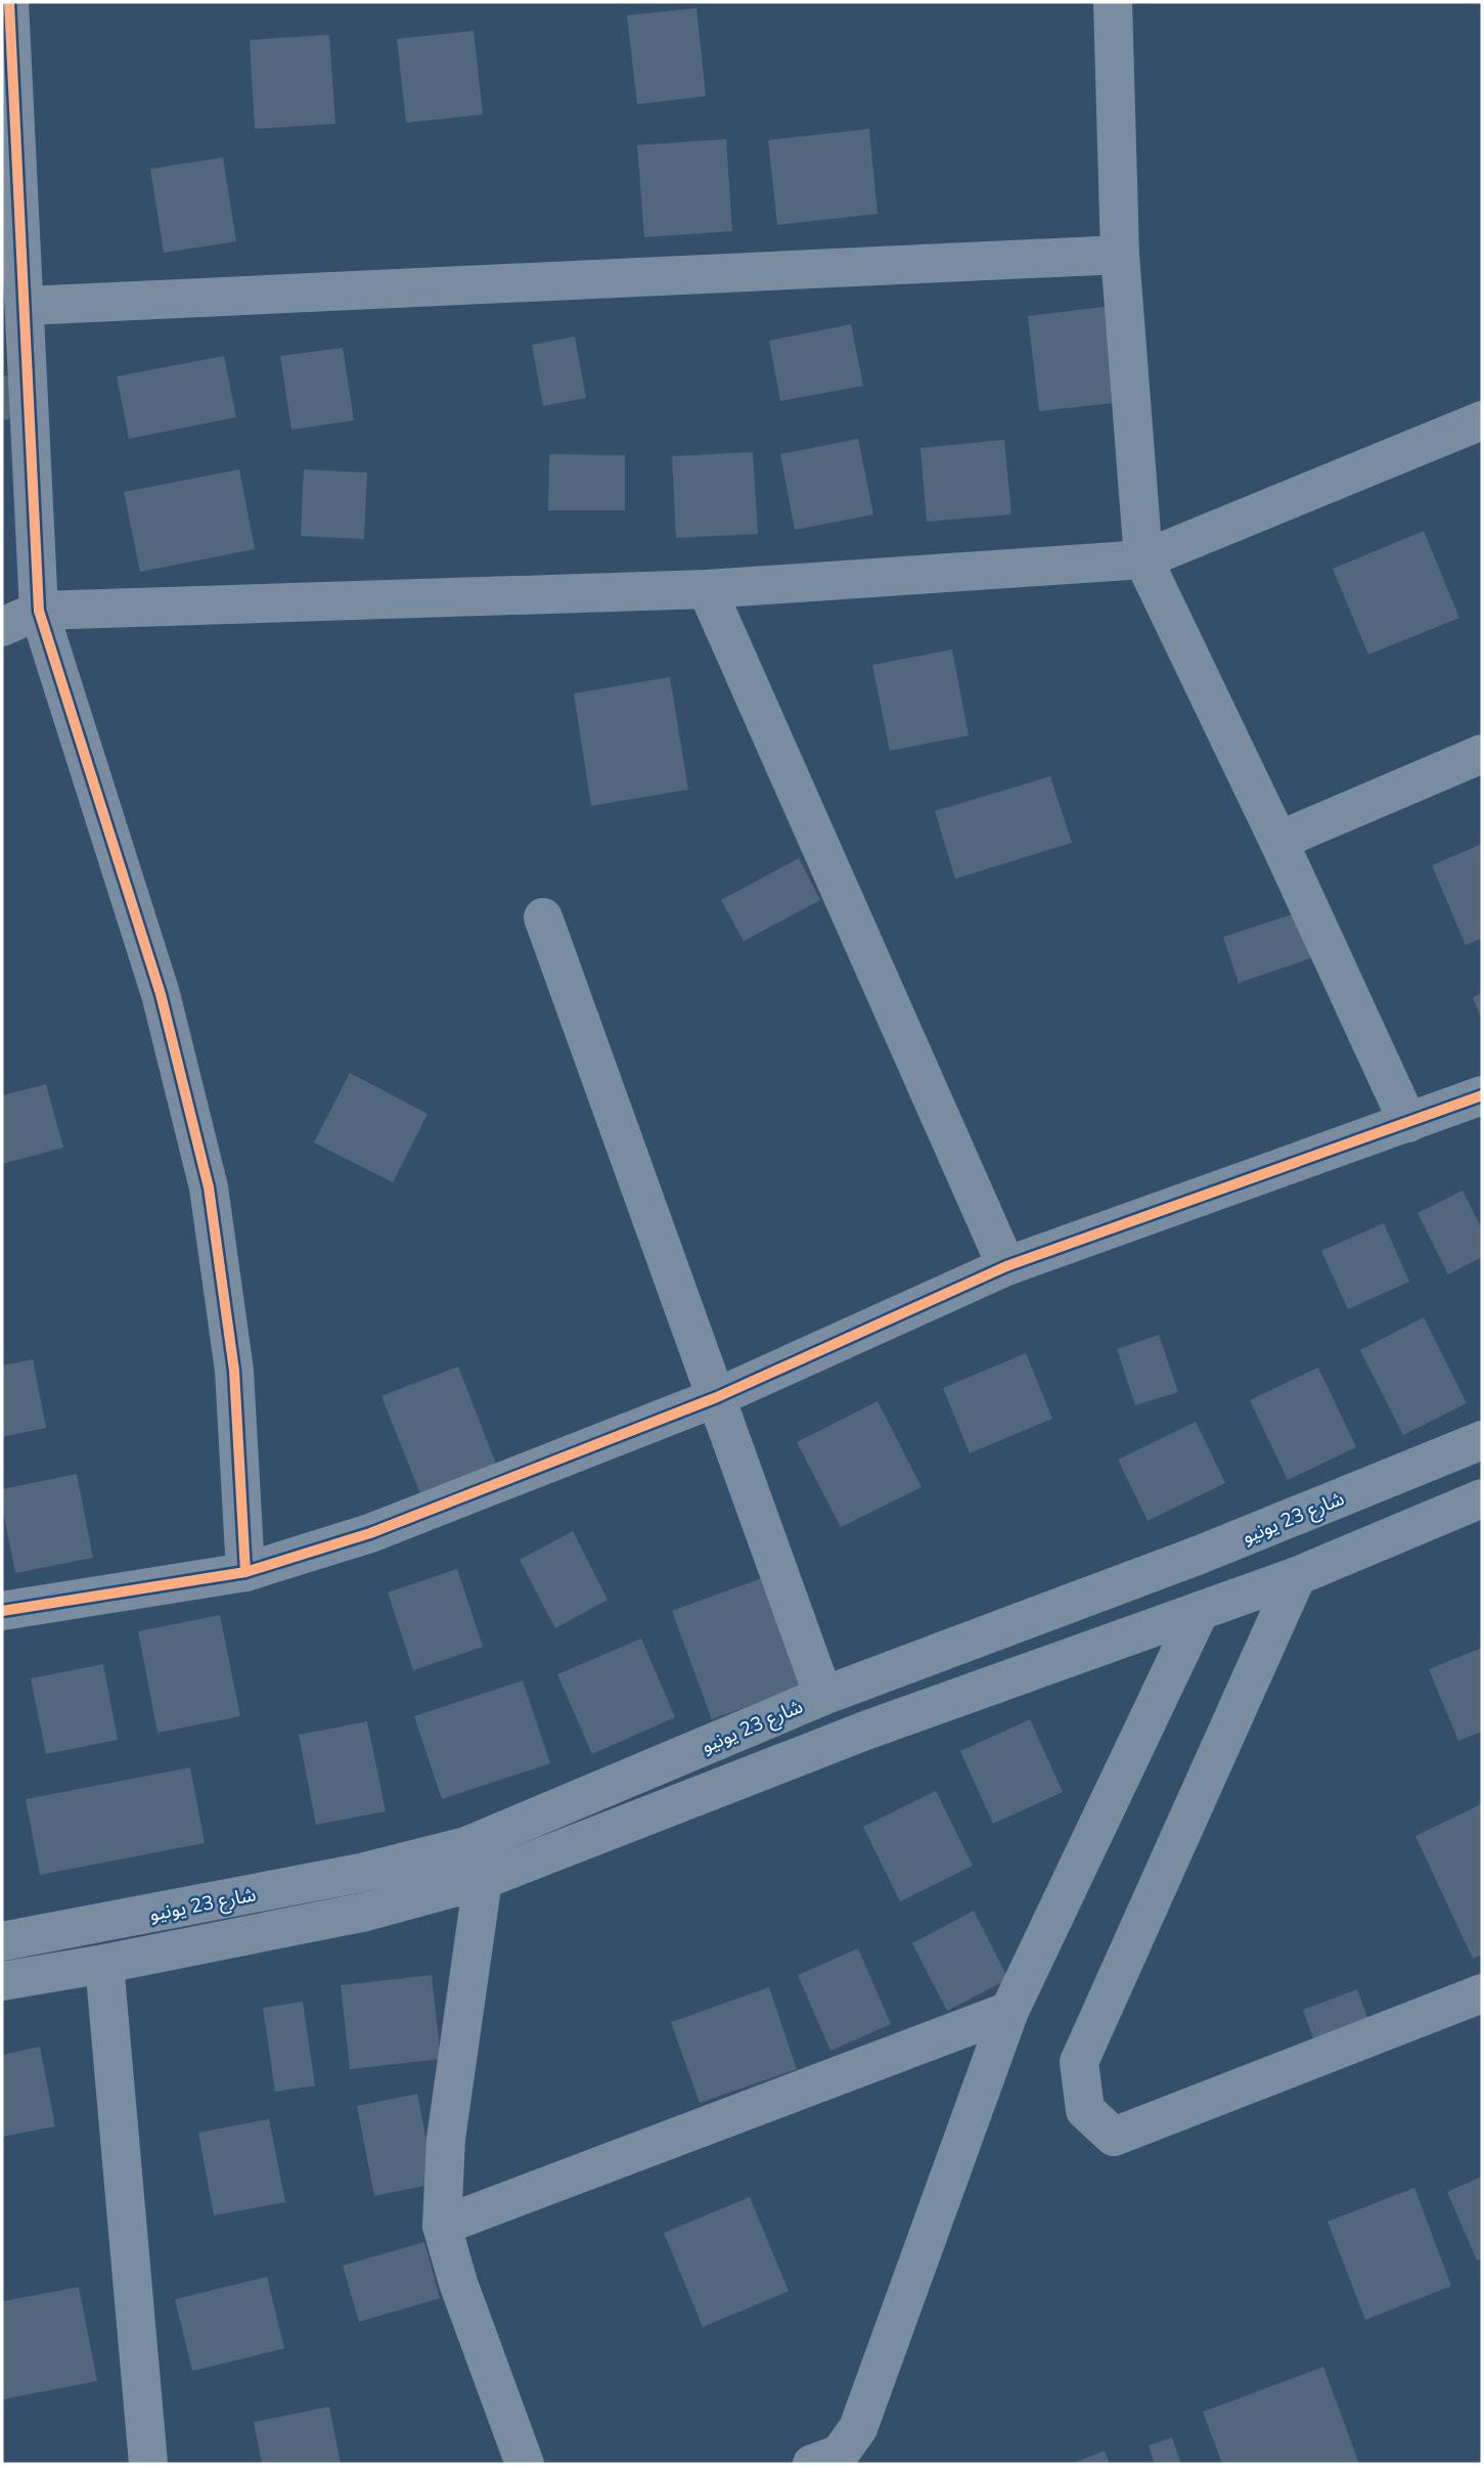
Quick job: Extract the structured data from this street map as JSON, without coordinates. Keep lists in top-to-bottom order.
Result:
{
  "streets": {
    "street": ["شارع 23 يونيو"]
  }
}
